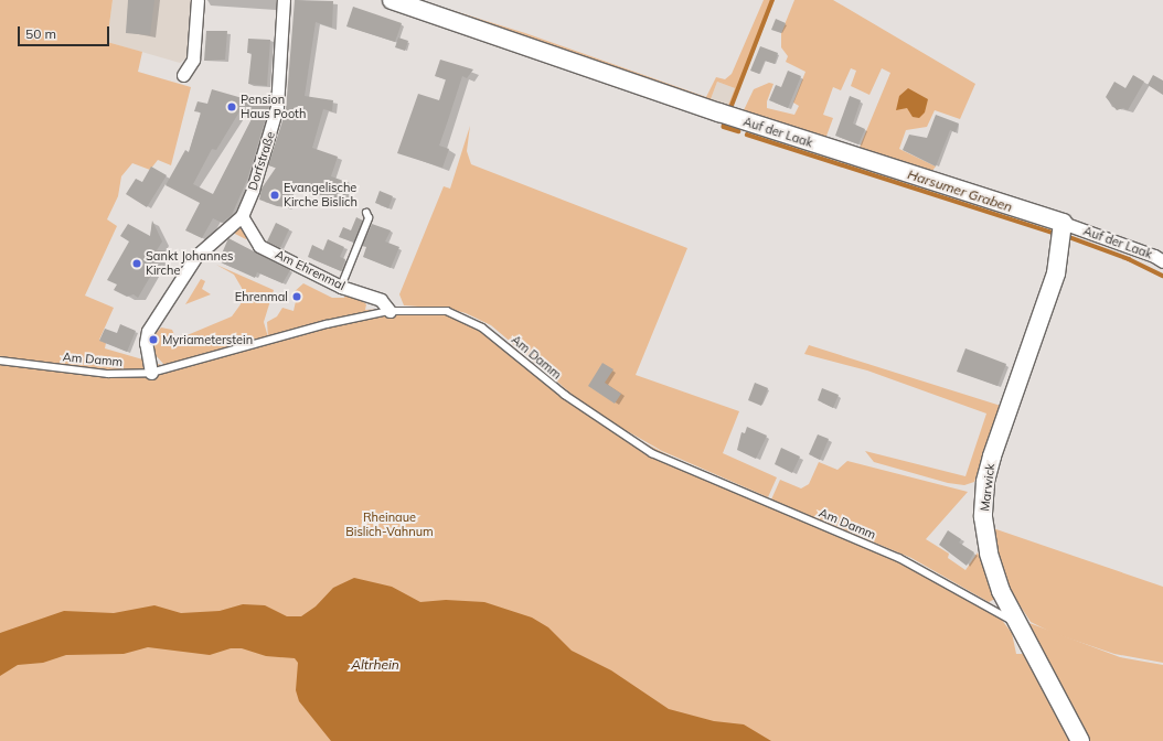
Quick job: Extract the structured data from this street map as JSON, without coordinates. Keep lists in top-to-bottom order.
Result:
{
  "streets": {
    "main road": ["Auf der Laak", "Marwick"],
    "street": ["Dorfstraße", "Am Ehrenmal"],
    "lane": ["Am Damm"]
  },
  "crossings": [
    ["Auf der Laak", "Marwick"],
    ["Dorfstraße", "Am Ehrenmal"],
    ["Am Ehrenmal", "Am Damm"],
    ["Am Damm", "Marwick"]
  ],
  "water": ["Harsumer Graben", "Altrhein"],
  "parks": ["Rheinaue Bislich-Vahnum"],
  "places": [
    "Pension Haus Pooth",
    "Evangelische Kirche Bislich",
    "Sankt Johannes Kirche",
    "Ehrenmal",
    "Myriameterstein"
  ],
  "scale_bar": "50 m"
}
